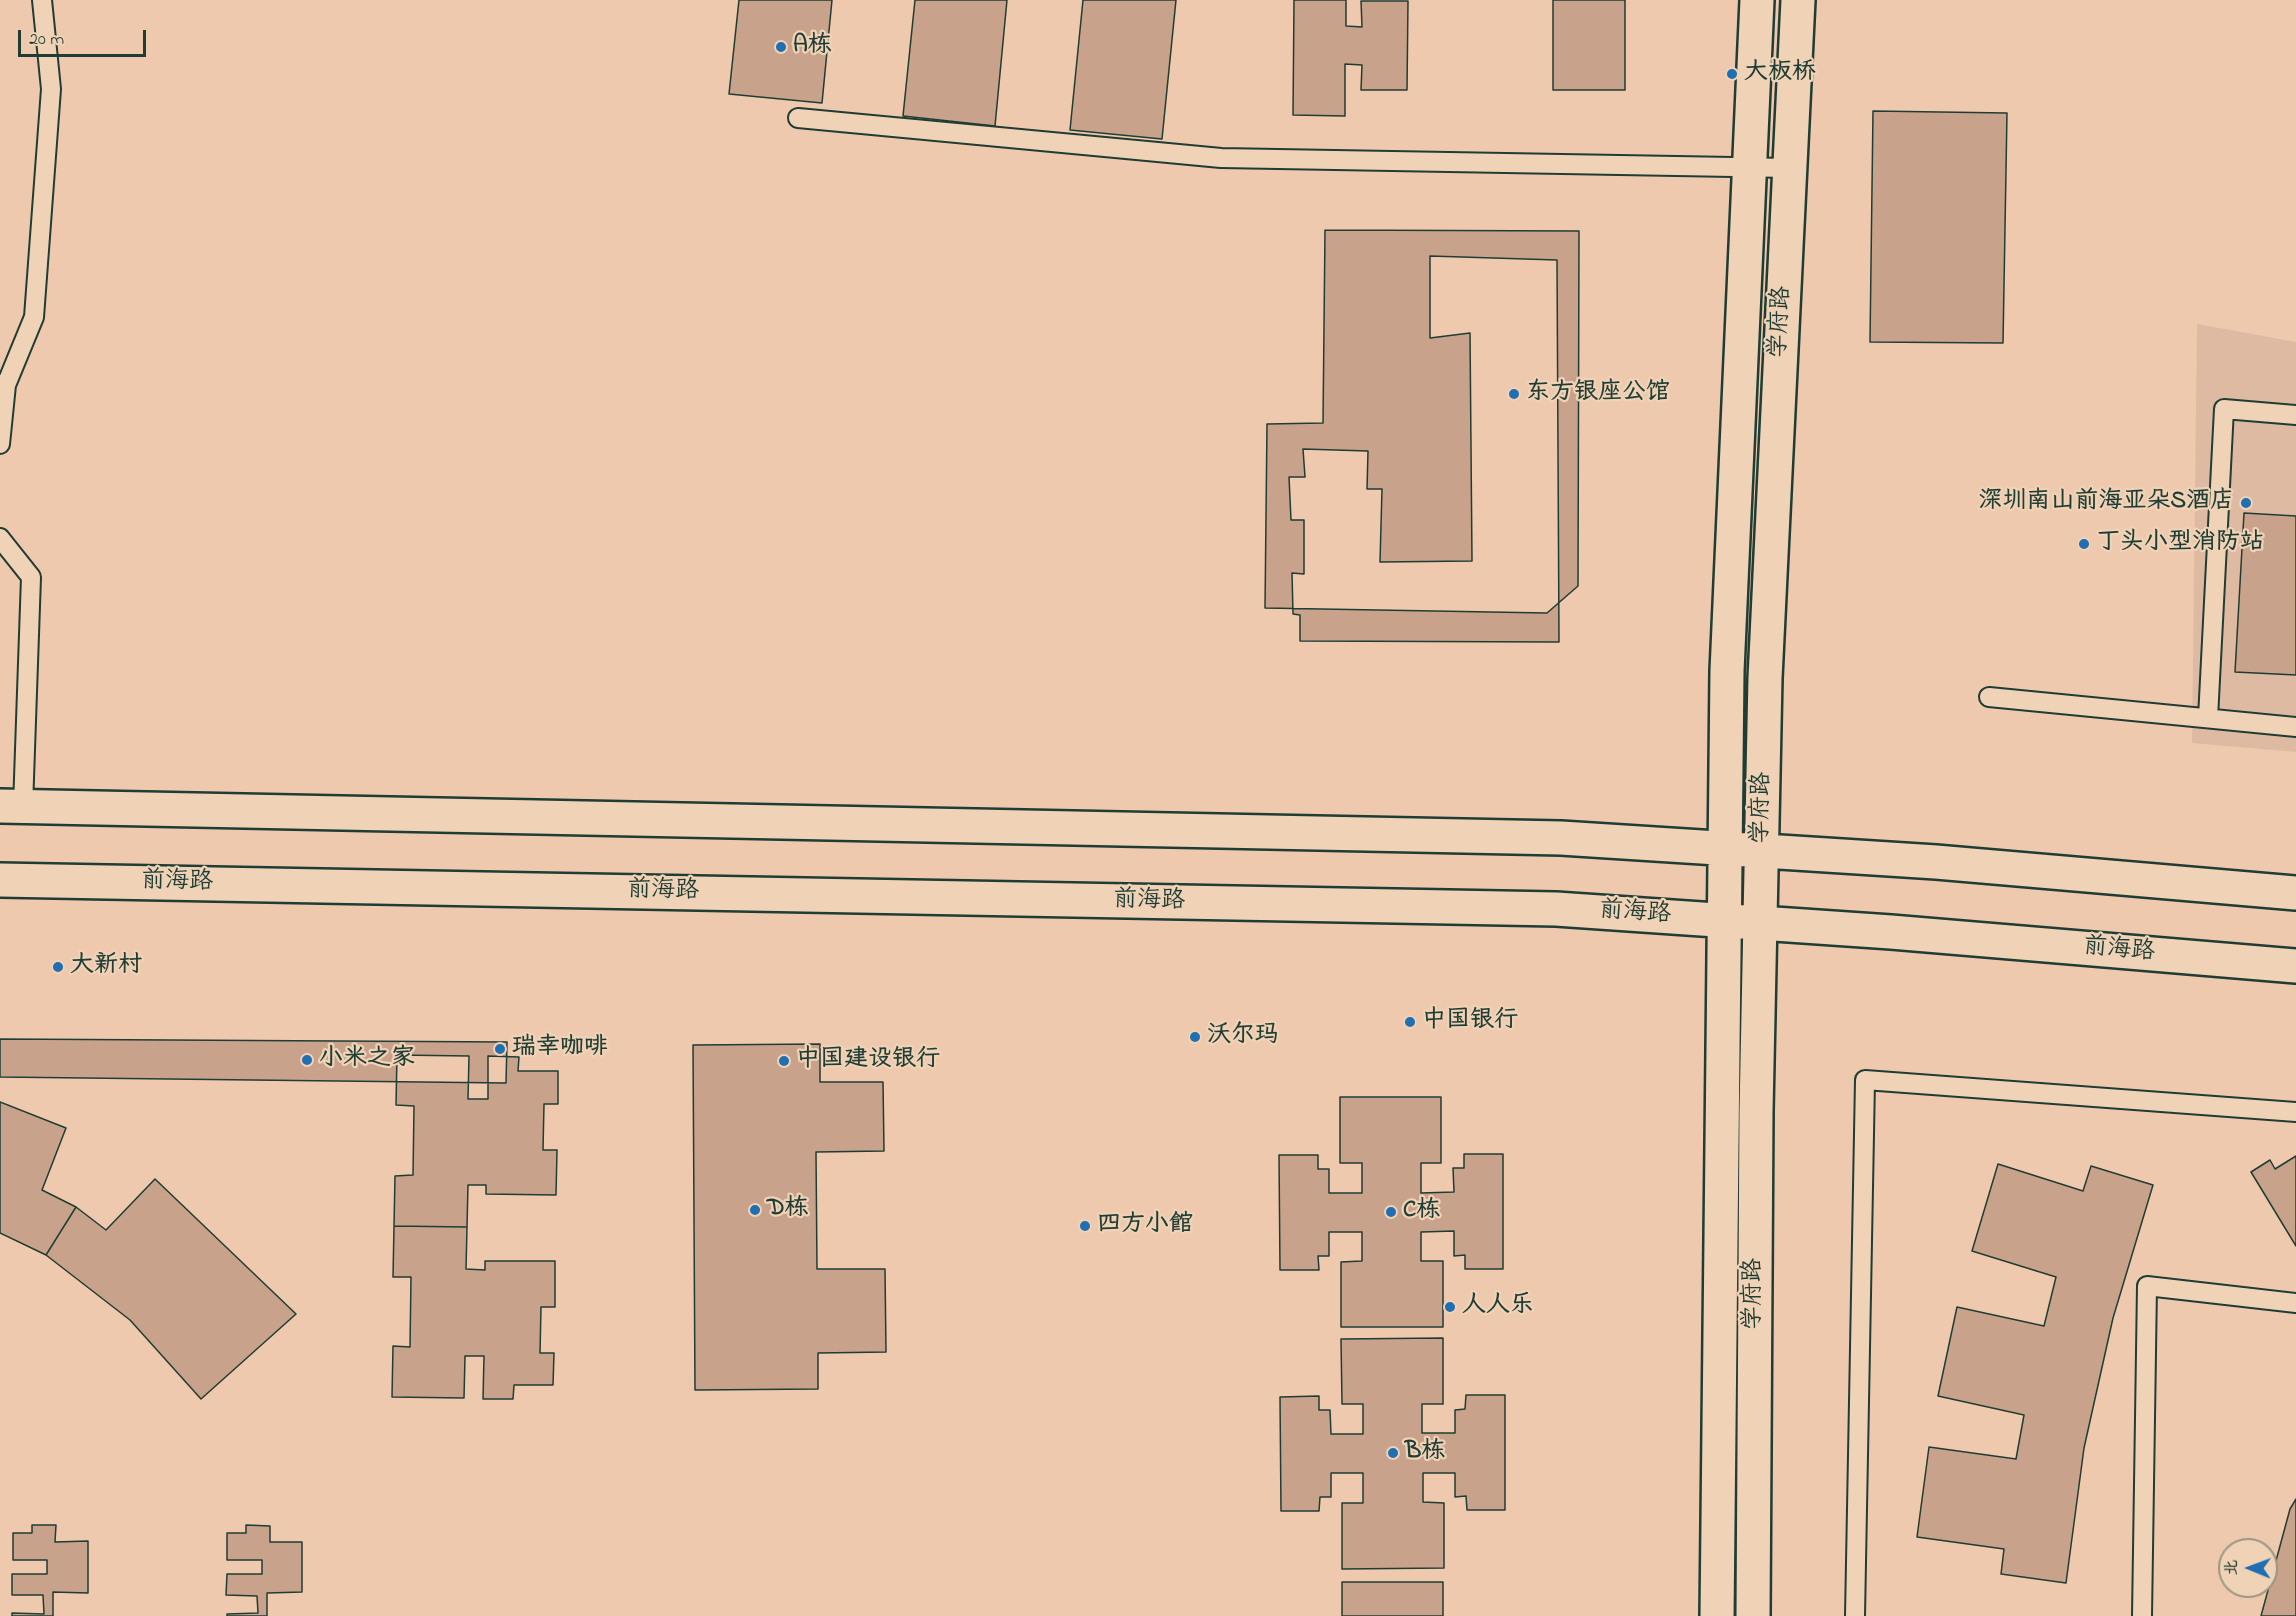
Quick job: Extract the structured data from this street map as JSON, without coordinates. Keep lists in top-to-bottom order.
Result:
{
  "streets": {
    "main road": ["学府路", "前海路"]
  },
  "crossings": [
    ["学府路", "前海路"]
  ],
  "places": [
    "A栋",
    "大板桥",
    "东方银座公馆",
    "深圳南山前海亚朵S酒店",
    "丁头小型消防站",
    "大新村",
    "中国银行",
    "沃尔玛",
    "瑞幸咖啡",
    "小米之家",
    "中国建设银行",
    "D栋",
    "C栋",
    "四方小館",
    "人人乐",
    "B栋"
  ],
  "scale_bar": "20 m",
  "north": "left"
}
